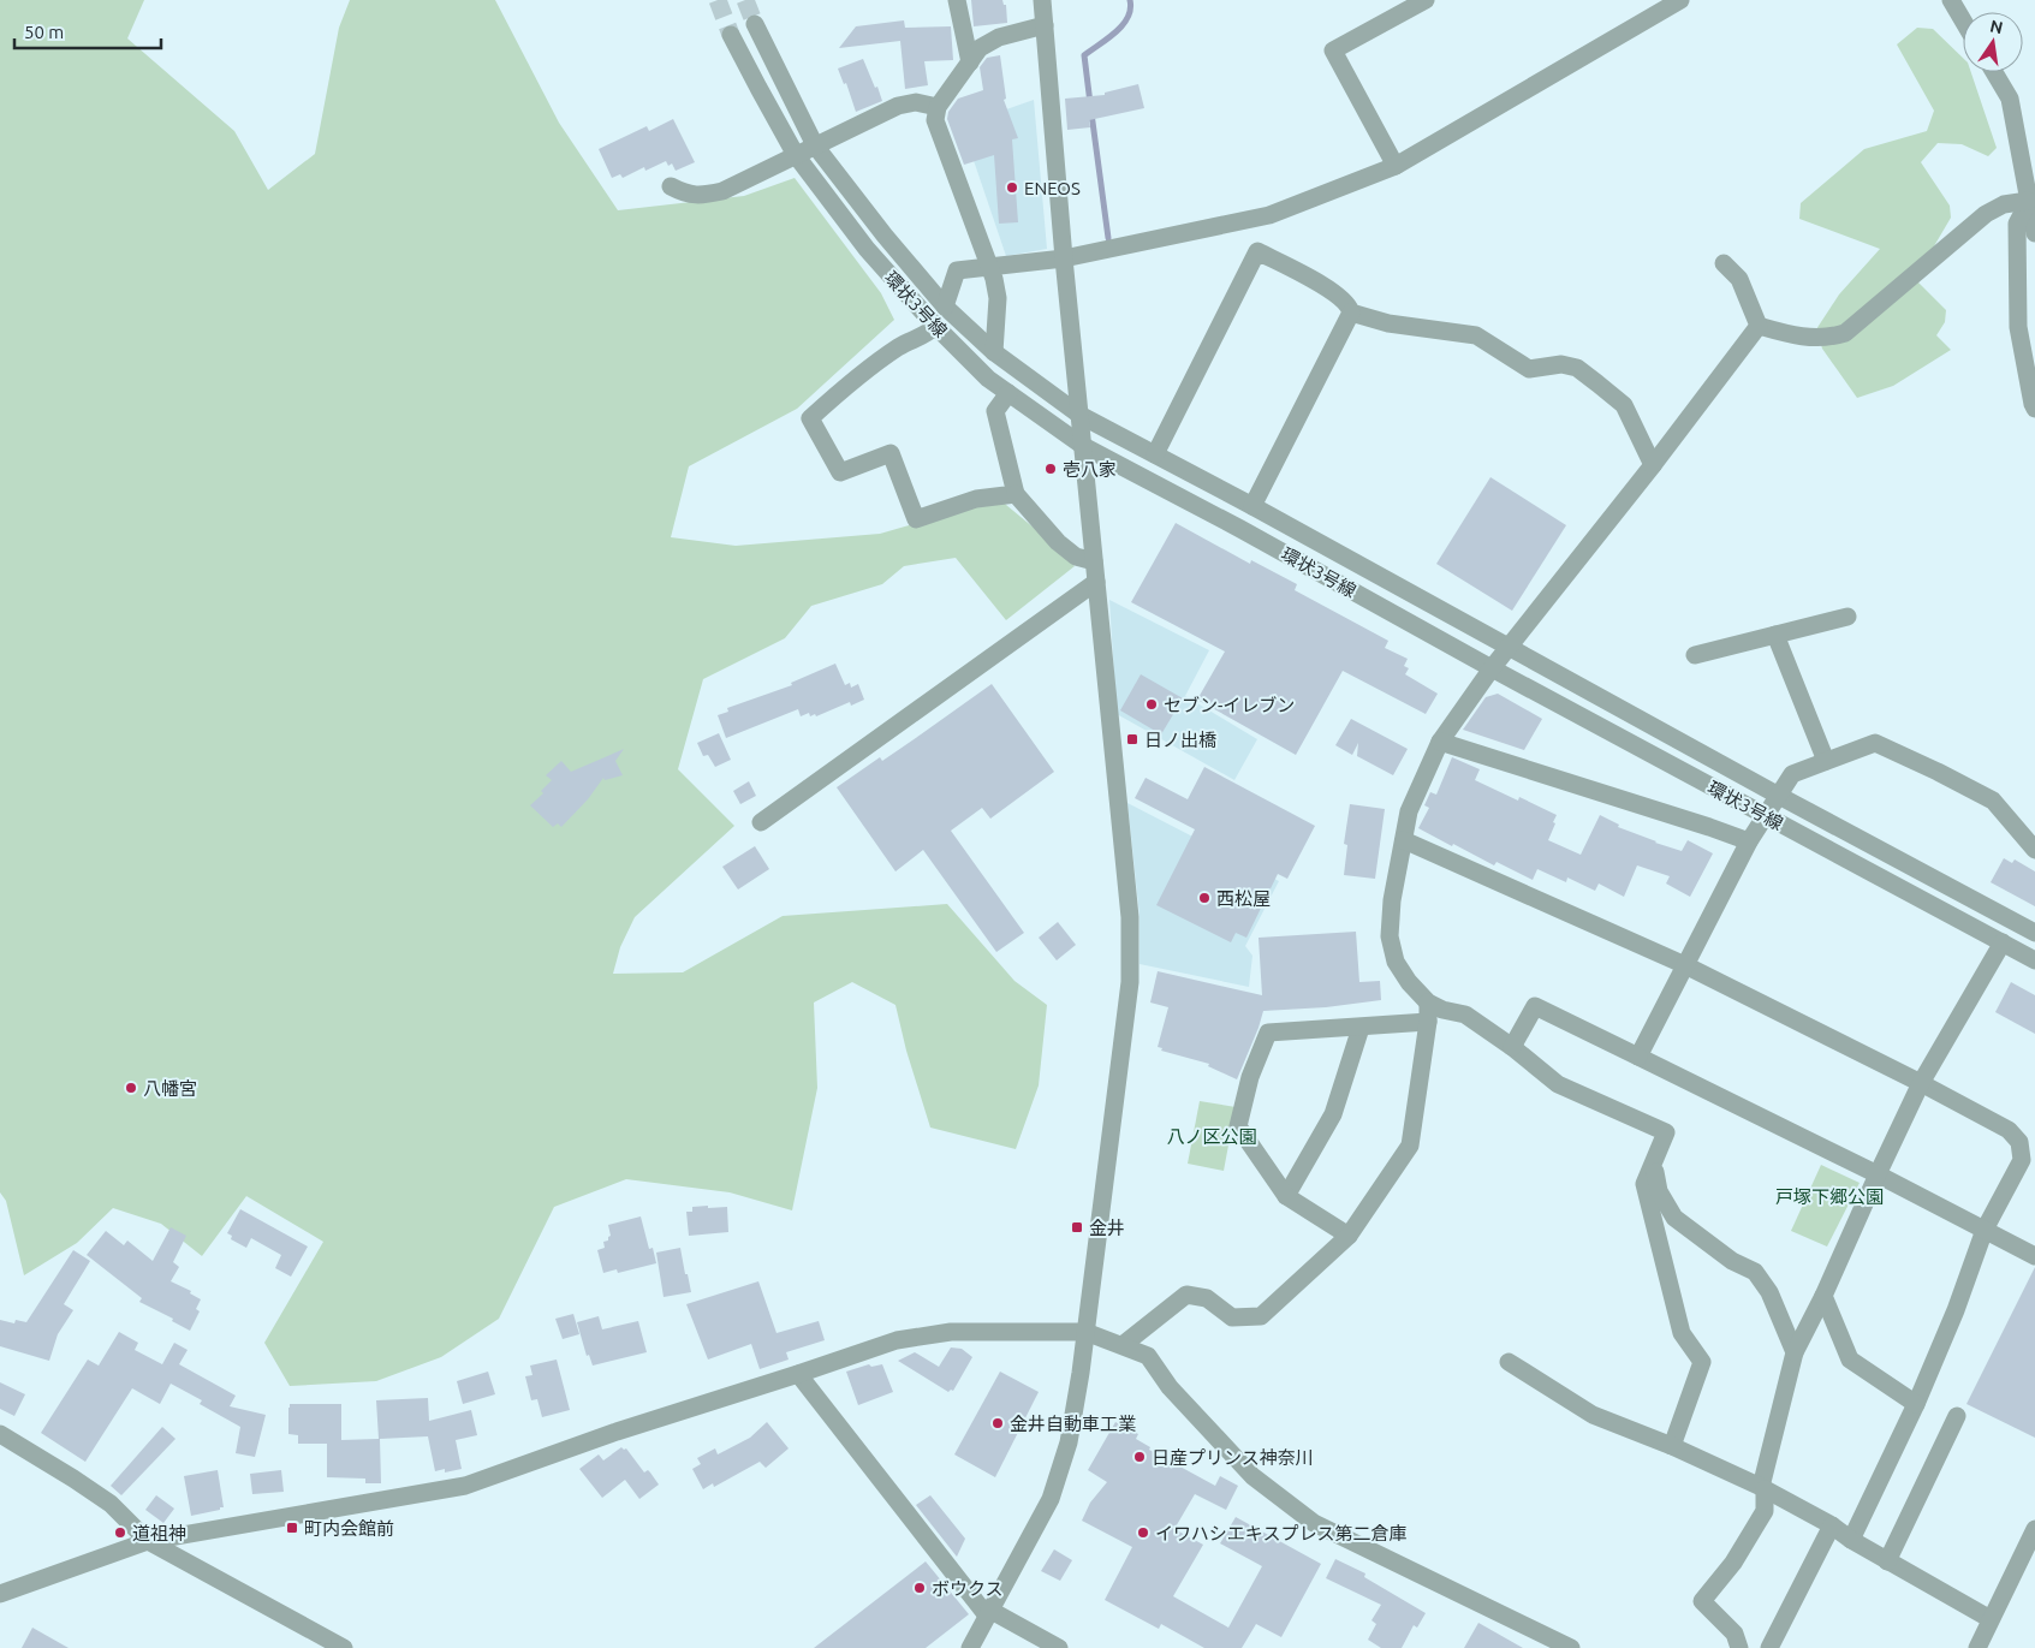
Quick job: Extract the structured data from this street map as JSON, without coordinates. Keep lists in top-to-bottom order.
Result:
{
  "streets": {
    "street": ["環状3号線"]
  },
  "parks": ["八ノ区公園", "戸塚下郷公園"],
  "places": {
    "other": [
      "ENEOS",
      "壱八家",
      "セブン-イレブン",
      "西松屋",
      "八幡宮",
      "金井自動車工業",
      "日産プリンス神奈川",
      "道祖神",
      "イワハシエキスプレス第二倉庫",
      "ボウクス"
    ],
    "transit": ["日ノ出橋", "金井", "町内会館前"]
  },
  "scale_bar": "50 m",
  "north": "top"
}
